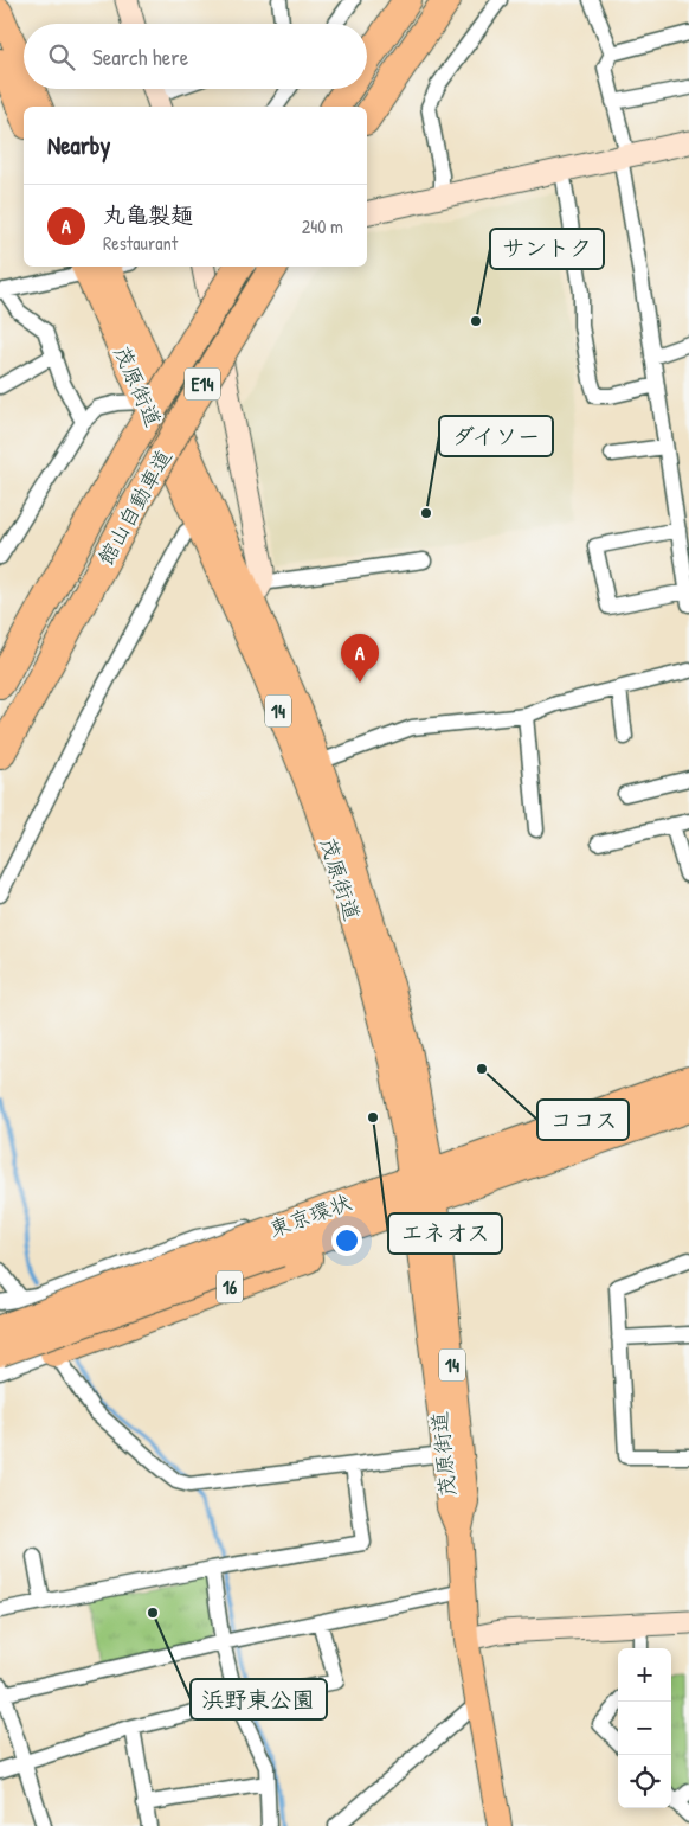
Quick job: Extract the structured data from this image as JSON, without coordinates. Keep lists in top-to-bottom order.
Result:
{
  "streets": {
    "highway": [
      "E14",
      "館山自動車道",
      "東京環状",
      "16"
    ],
    "main road": ["茂原街道", "14"]
  },
  "crossings": [
    ["茂原街道", "東京環状"],
    ["茂原街道", "16"],
    ["東京環状", "16"]
  ],
  "places": [
    "サントク",
    "ダイソー",
    "ココス",
    "エネオス",
    "浜野東公園"
  ],
  "page": {
    "search": "Search here",
    "heading": "Nearby",
    "list": [
      {
        "mark": "A",
        "name": "丸亀製麺",
        "note": "Restaurant",
        "value": "240 m"
      }
    ],
    "pins": "A",
    "map_buttons": ["+", "−"]
  }
}
